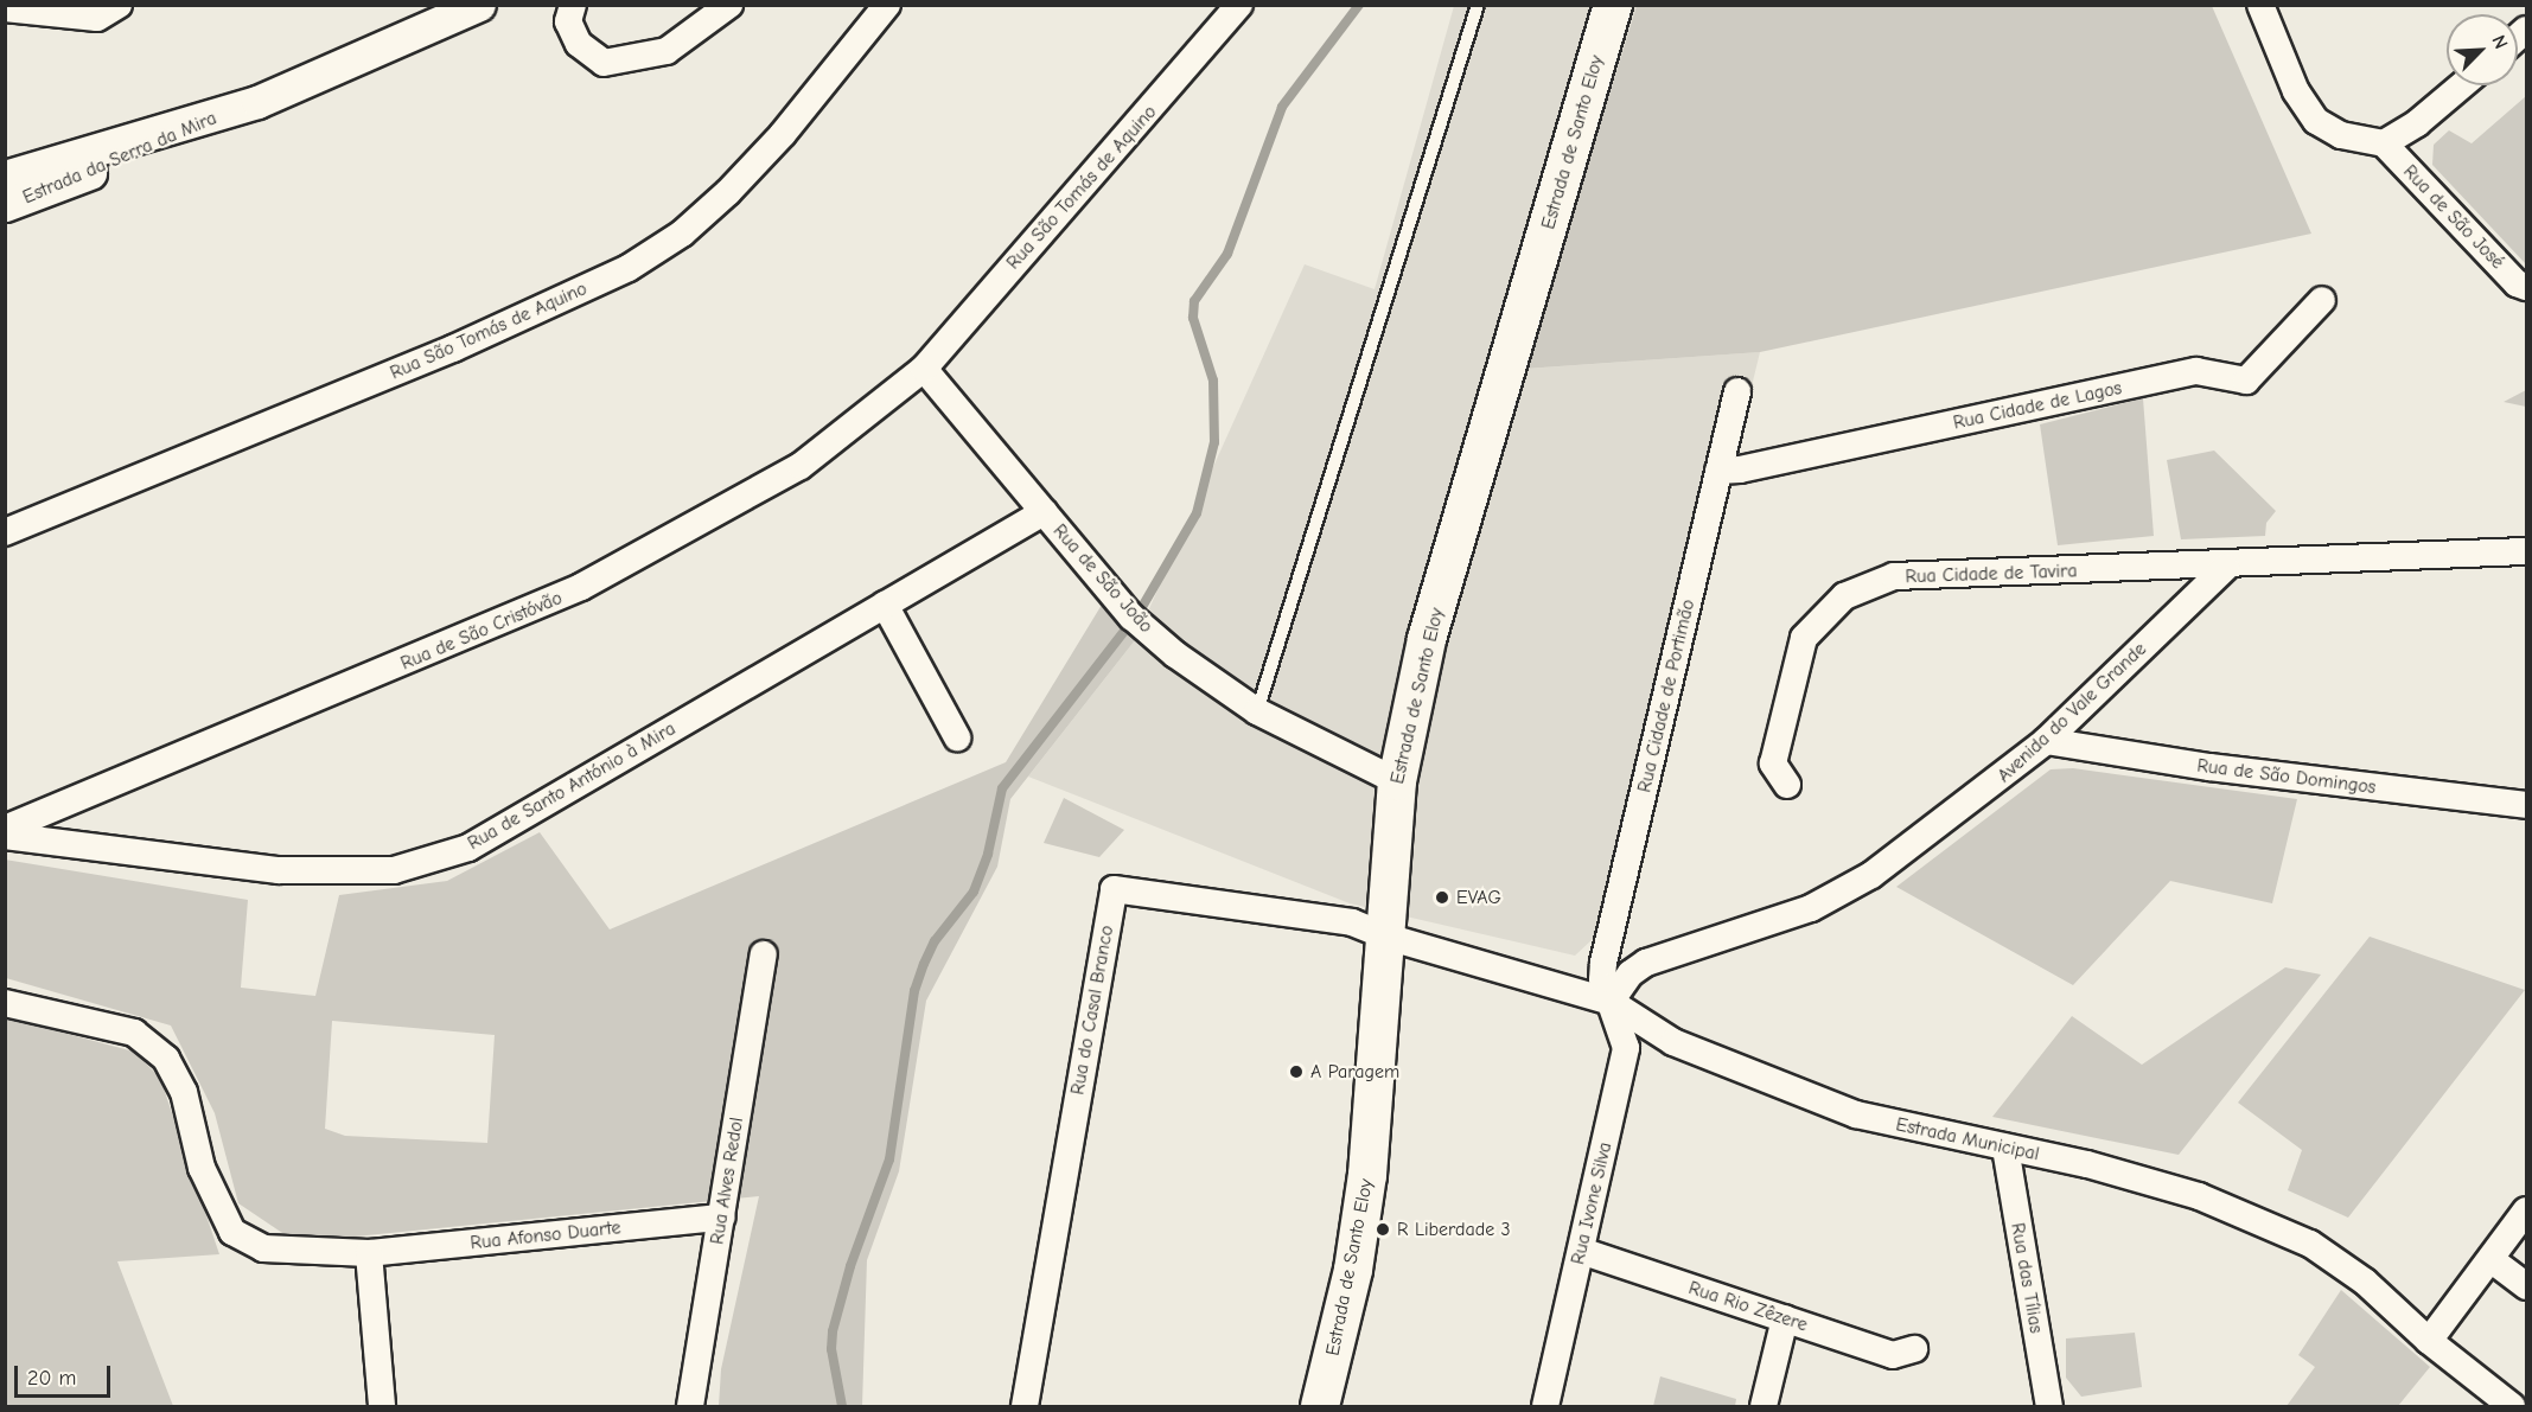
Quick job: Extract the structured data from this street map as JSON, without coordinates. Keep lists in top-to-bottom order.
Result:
{
  "streets": {
    "main road": ["Estrada de Santo Eloy"],
    "street": [
      "Estrada da Serra da Mira",
      "Rua São Tomás de Aquino",
      "Rua de São José",
      "Rua Cidade de Lagos",
      "Rua Cidade de Tavira",
      "Rua de São João",
      "Rua de São Cristóvão",
      "Rua Cidade de Portimão",
      "Avenida do Vale Grande",
      "Rua de São Domingos",
      "Rua de Santo António à Mira",
      "Rua do Casal Branco",
      "Estrada Municipal",
      "Rua Alves Redol",
      "Rua Ivone Silva",
      "Rua Afonso Duarte",
      "Rua das Tílias",
      "Rua Rio Zêzere"
    ]
  },
  "crossings": [
    ["Estrada de Santo Eloy", "Rua de São João"],
    ["Estrada de Santo Eloy", "Rua do Casal Branco"],
    ["Estrada de Santo Eloy", "Estrada Municipal"],
    ["Rua São Tomás de Aquino", "Rua de São João"],
    ["Rua São Tomás de Aquino", "Rua de São Cristóvão"],
    ["Rua Cidade de Lagos", "Rua Cidade de Portimão"],
    ["Rua Cidade de Tavira", "Avenida do Vale Grande"],
    ["Rua de São João", "Rua de São Cristóvão"],
    ["Rua de São João", "Rua de Santo António à Mira"],
    ["Rua Cidade de Portimão", "Avenida do Vale Grande"],
    ["Rua Cidade de Portimão", "Estrada Municipal"],
    ["Rua Cidade de Portimão", "Rua Ivone Silva"],
    ["Avenida do Vale Grande", "Rua de São Domingos"],
    ["Avenida do Vale Grande", "Estrada Municipal"],
    ["Avenida do Vale Grande", "Rua Ivone Silva"],
    ["Rua do Casal Branco", "Estrada Municipal"],
    ["Estrada Municipal", "Rua Ivone Silva"],
    ["Estrada Municipal", "Rua das Tílias"],
    ["Rua Alves Redol", "Rua Afonso Duarte"],
    ["Rua Ivone Silva", "Rua Rio Zêzere"]
  ],
  "places": ["EVAG", "A Paragem", "R Liberdade 3"],
  "scale_bar": "20 m",
  "north": "top right"
}
